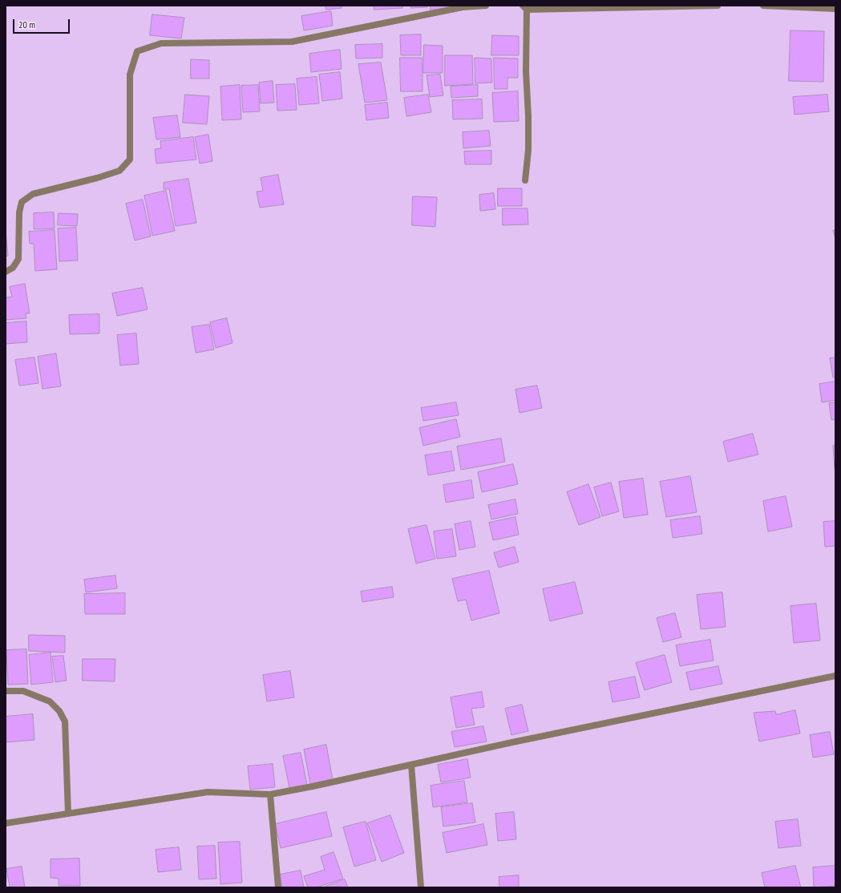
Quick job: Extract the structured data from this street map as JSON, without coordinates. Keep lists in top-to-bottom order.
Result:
{
  "scale_bar": "20 m"
}
